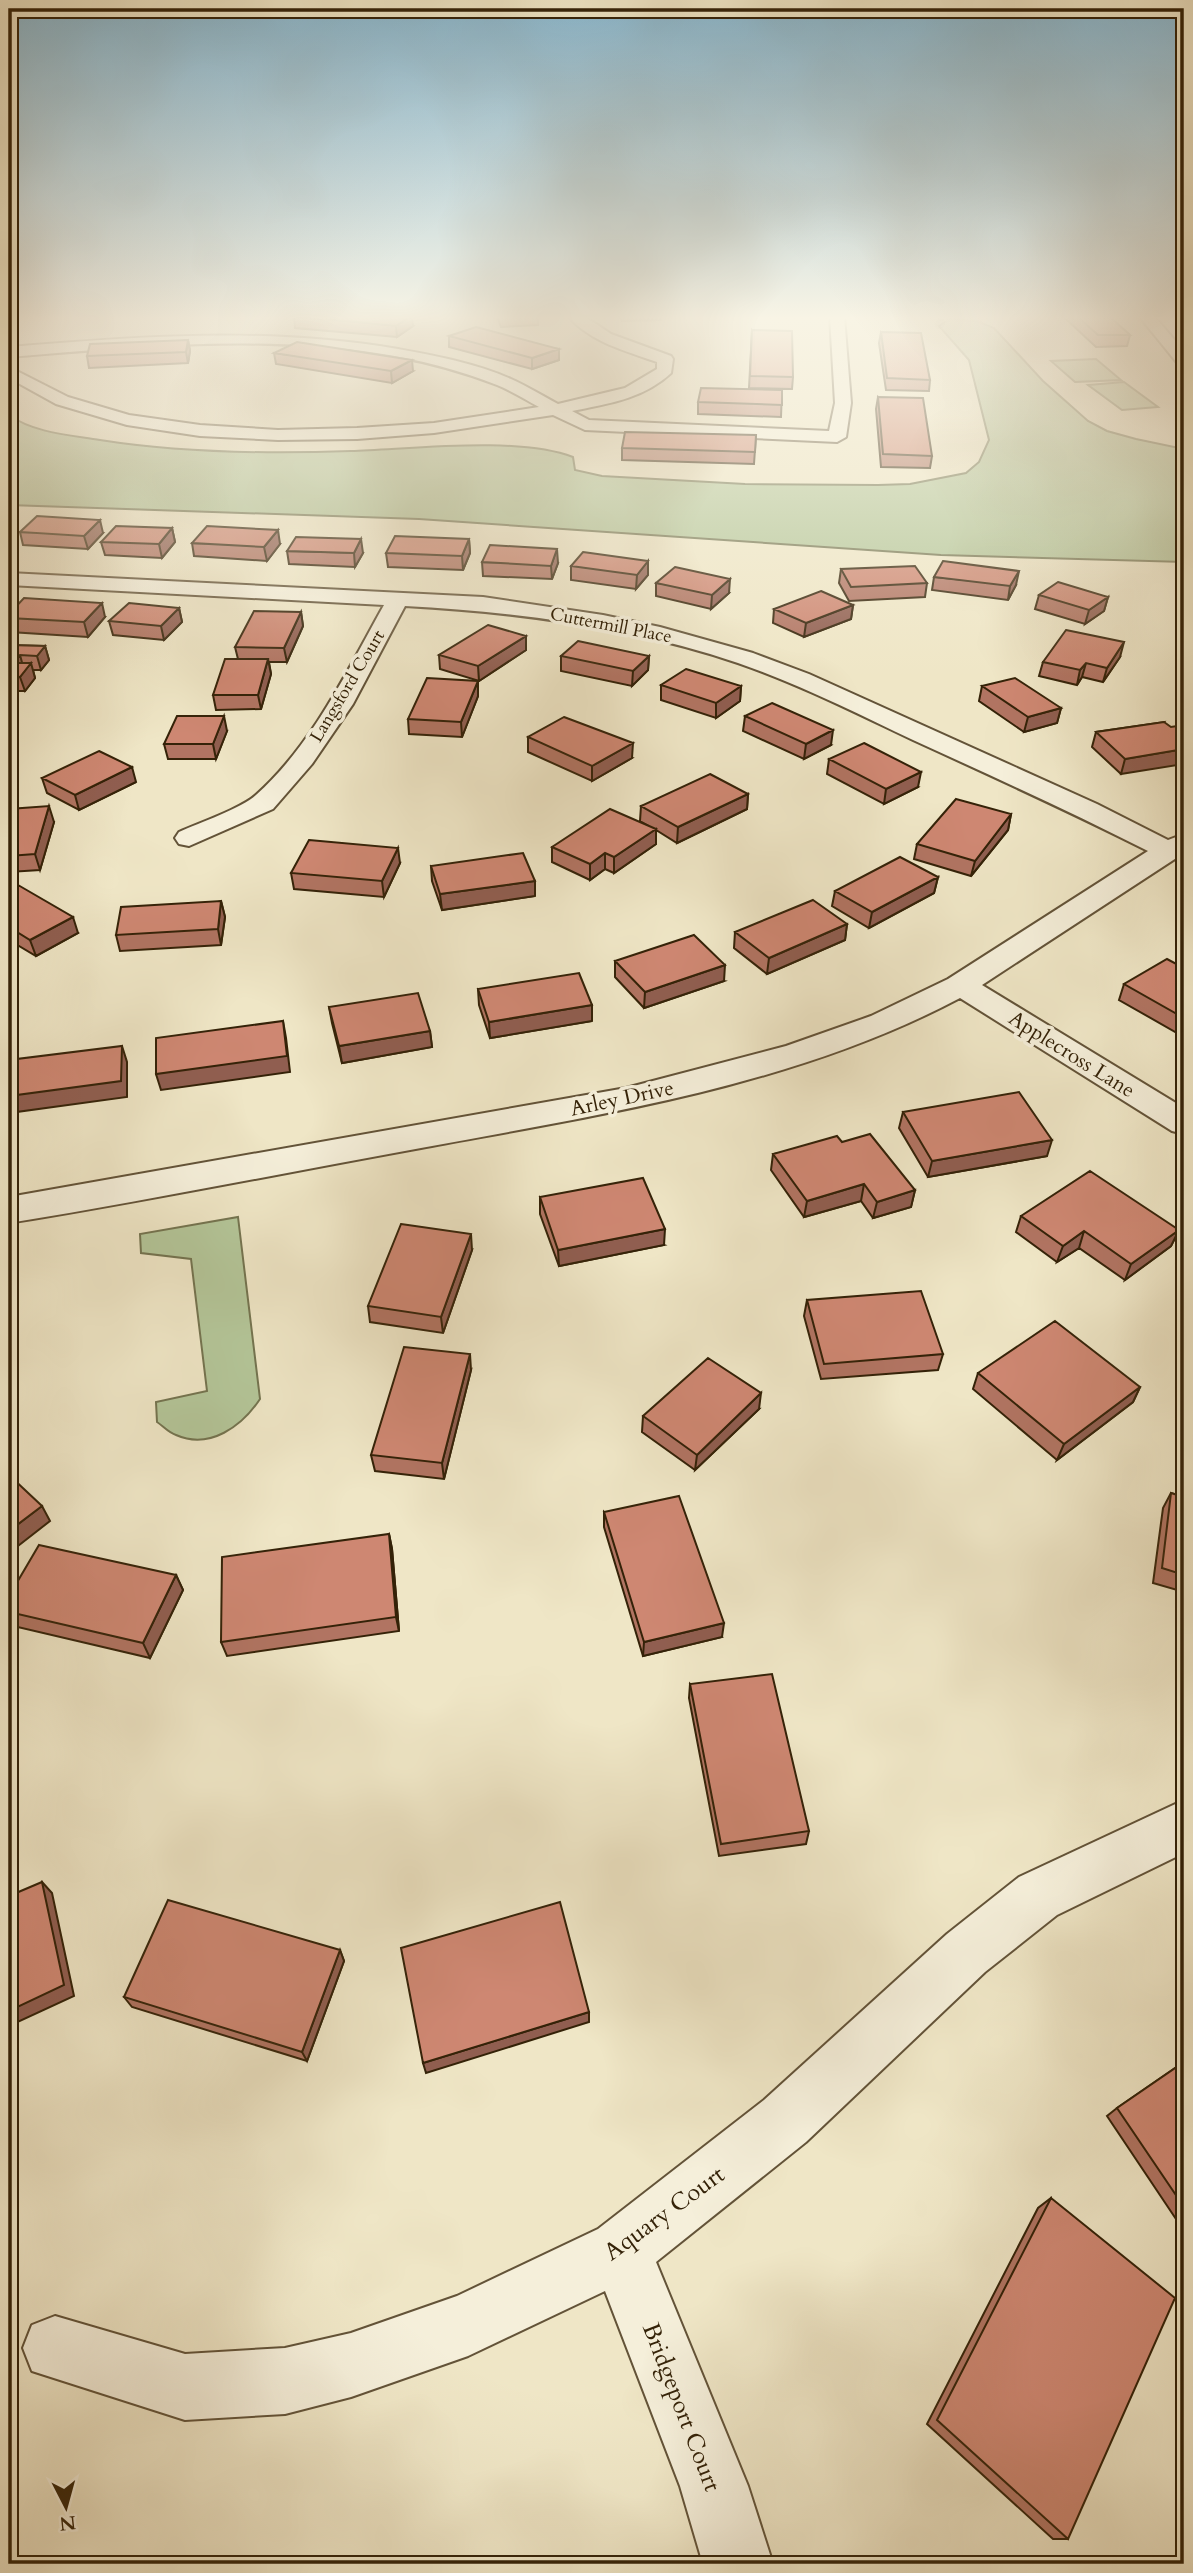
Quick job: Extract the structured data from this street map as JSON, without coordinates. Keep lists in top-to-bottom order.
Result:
{
  "streets": {
    "street": [
      "Cuttermill Place",
      "Langsford Court",
      "Applecross Lane",
      "Arley Drive",
      "Aquary Court",
      "Bridgeport Court"
    ]
  },
  "crossings": [
    ["Cuttermill Place", "Langsford Court"],
    ["Cuttermill Place", "Arley Drive"],
    ["Applecross Lane", "Arley Drive"],
    ["Aquary Court", "Bridgeport Court"]
  ],
  "north": "bottom"
}
